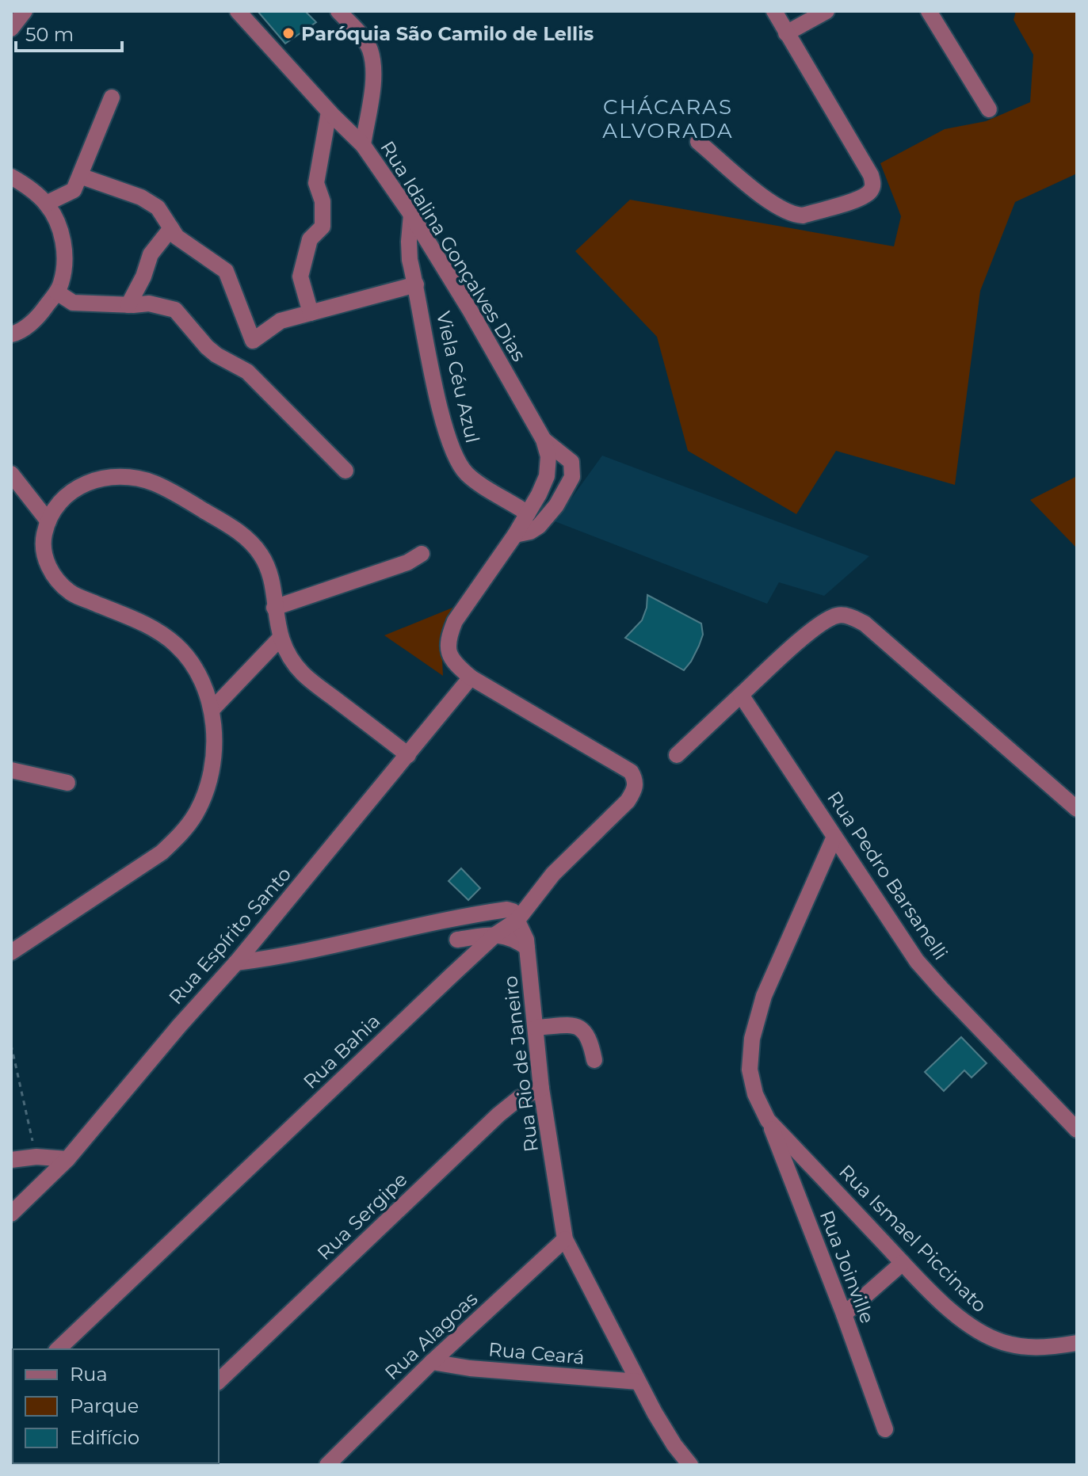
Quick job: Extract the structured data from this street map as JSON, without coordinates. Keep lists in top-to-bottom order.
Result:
{
  "streets": {
    "street": [
      "Rua Idalina Gonçalves Dias",
      "Viela Céu Azul",
      "Rua Pedro Barsanelli",
      "Rua Espírito Santo",
      "Rua Bahia",
      "Rua Rio de Janeiro",
      "Rua Sergipe",
      "Rua Ismael Piccinato",
      "Rua Joinville",
      "Rua Alagoas",
      "Rua Ceará"
    ]
  },
  "crossings": [
    ["Rua Idalina Gonçalves Dias", "Viela Céu Azul"],
    ["Rua Pedro Barsanelli", "Rua Ismael Piccinato"],
    ["Rua Espírito Santo", "Rua Bahia"],
    ["Rua Bahia", "Rua Rio de Janeiro"],
    ["Rua Rio de Janeiro", "Rua Sergipe"],
    ["Rua Rio de Janeiro", "Rua Alagoas"],
    ["Rua Rio de Janeiro", "Rua Ceará"],
    ["Rua Ismael Piccinato", "Rua Joinville"],
    ["Rua Alagoas", "Rua Ceará"]
  ],
  "districts": ["CHÁCARAS ALVORADA"],
  "places": ["Paróquia São Camilo de Lellis"],
  "legend": ["Rua", "Parque", "Edifício"],
  "scale_bar": "50 m"
}
